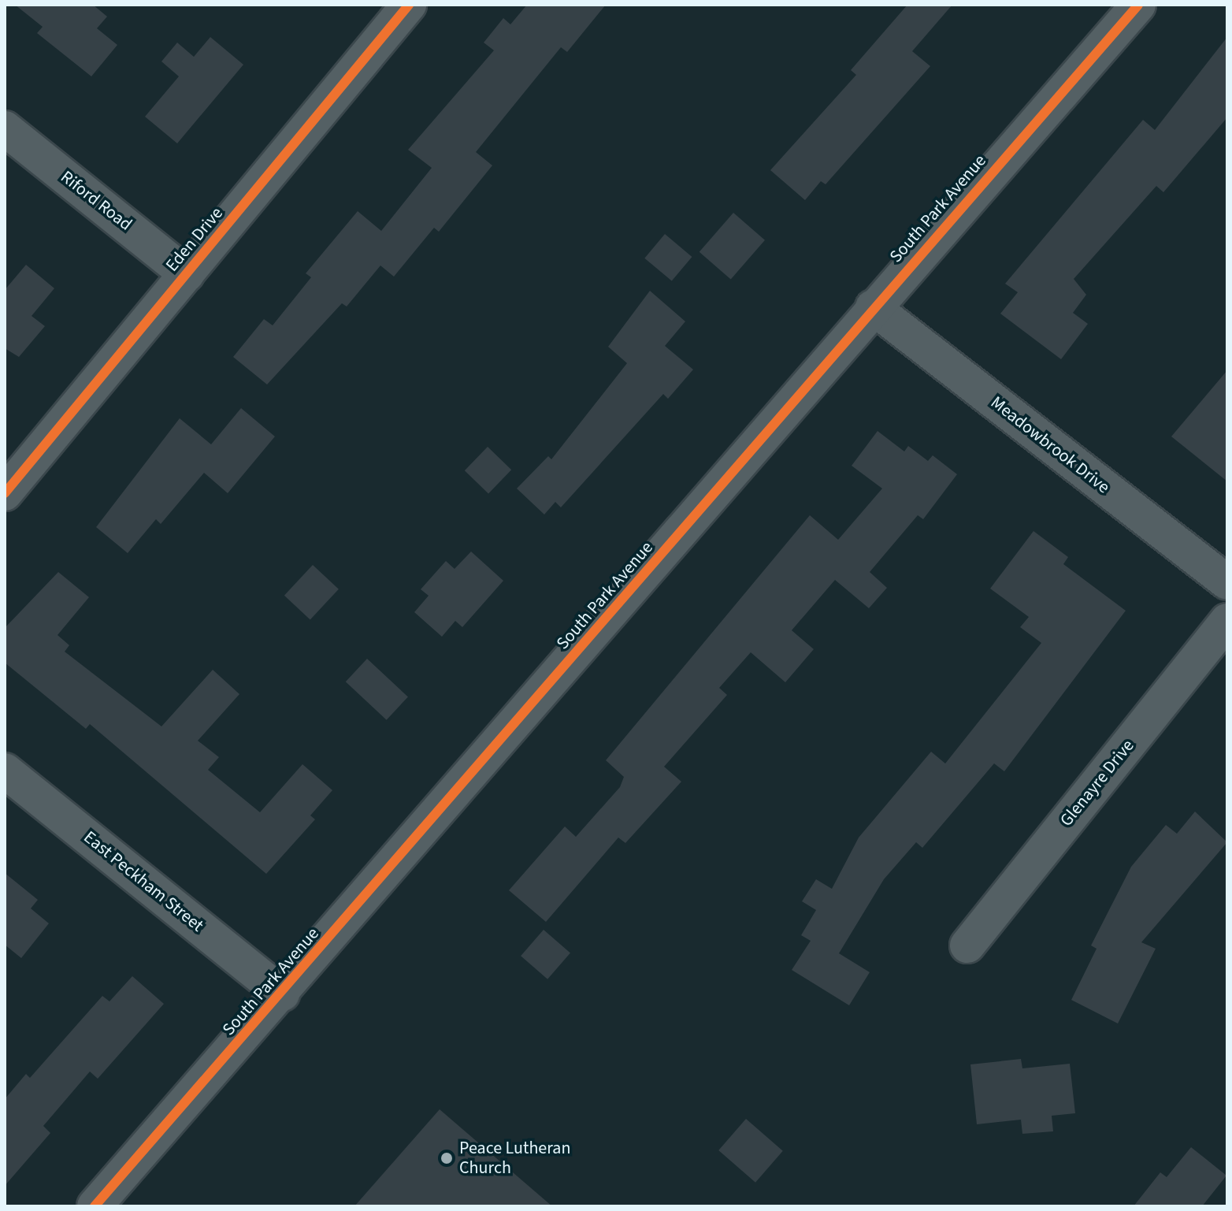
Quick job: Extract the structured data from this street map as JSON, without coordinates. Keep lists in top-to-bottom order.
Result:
{
  "streets": {
    "street": [
      "Riford Road",
      "South Park Avenue",
      "Eden Drive",
      "Meadowbrook Drive",
      "Glenayre Drive",
      "East Peckham Street"
    ]
  },
  "crossings": [
    ["Riford Road", "Eden Drive"],
    ["South Park Avenue", "Meadowbrook Drive"],
    ["South Park Avenue", "East Peckham Street"]
  ],
  "places": ["Peace Lutheran Church"]
}
